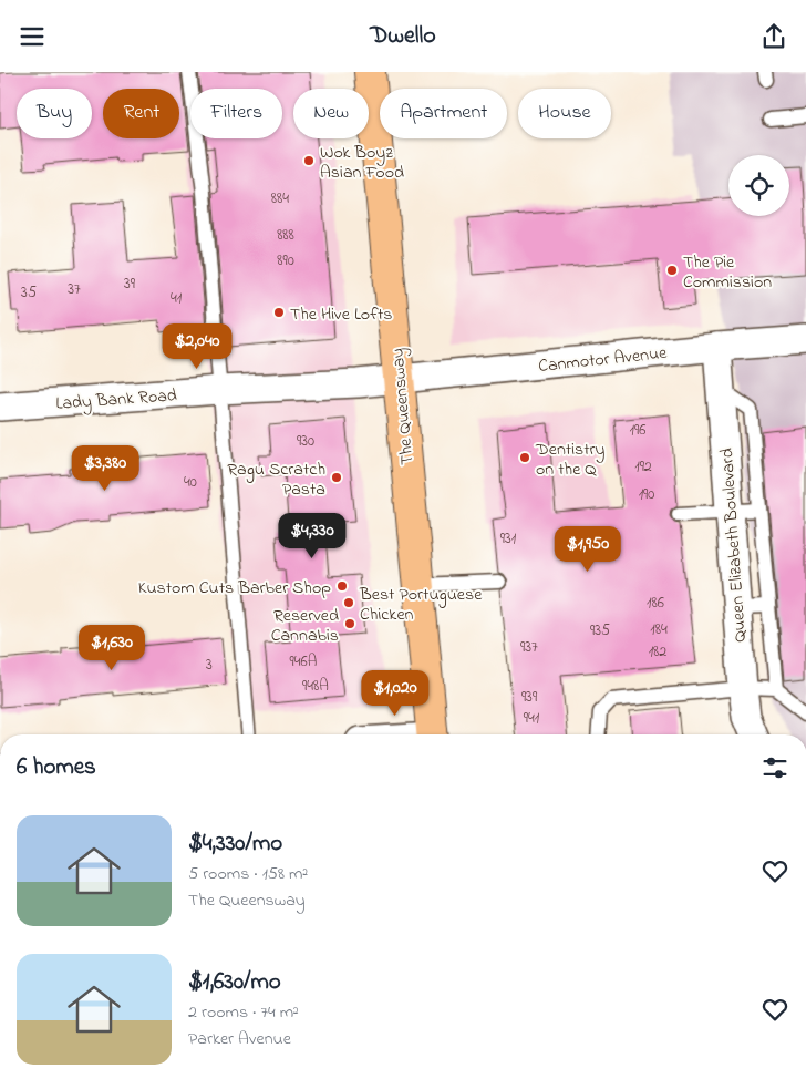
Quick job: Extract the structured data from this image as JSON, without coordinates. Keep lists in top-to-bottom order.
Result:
{
  "streets": {
    "main road": ["The Queensway"],
    "street": ["Canmotor Avenue", "Lady Bank Road", "Queen Elizabeth Boulevard"]
  },
  "crossings": [
    ["Canmotor Avenue", "Lady Bank Road"],
    ["Canmotor Avenue", "The Queensway"],
    ["Canmotor Avenue", "Queen Elizabeth Boulevard"],
    ["Lady Bank Road", "The Queensway"]
  ],
  "places": [
    "Wok Boyz Asian Food",
    "The Pie Commission",
    "The Hive Lofts",
    "Dentistry on the Q",
    "Ragu Scratch Pasta",
    "Kustom Cuts Barber Shop",
    "Best Portuguese Chicken",
    "Reserved Cannabis"
  ],
  "house_numbers": [
    "884",
    "888",
    "890",
    "39",
    "37",
    "35",
    "41",
    "196",
    "930",
    "192",
    "40",
    "190",
    "931",
    "186",
    "184",
    "935",
    "937",
    "182",
    "946A",
    "3",
    "948A",
    "939",
    "941"
  ],
  "page": {
    "header": "Dwello",
    "chip": [
      "Buy",
      "Rent",
      "Filters",
      "New",
      "Apartment",
      "House"
    ],
    "price": [
      "$2,040",
      "$3,380",
      "$4,330",
      "$1,950",
      "$1,630",
      "$1,020"
    ],
    "heading": "6 homes",
    "list": [
      {
        "name": "$4,330/mo",
        "note": "5 rooms · 158 m² · The Queensway"
      },
      {
        "name": "$1,630/mo",
        "note": "2 rooms · 74 m² · Parker Avenue"
      }
    ]
  }
}
